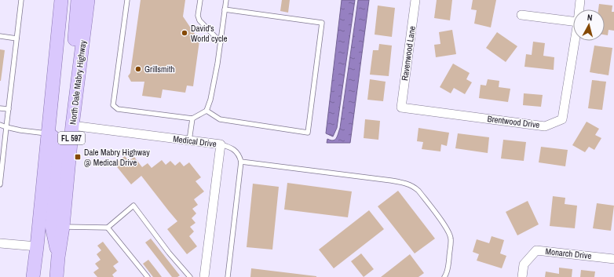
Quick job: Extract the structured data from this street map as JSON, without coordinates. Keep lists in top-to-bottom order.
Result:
{
  "streets": {
    "main road": ["North Dale Mabry Highway", "FL 597"],
    "street": [
      "Ravenwood Lane",
      "Brentwood Drive",
      "Medical Drive",
      "Monarch Drive"
    ]
  },
  "crossings": [
    ["Ravenwood Lane", "Brentwood Drive"],
    ["North Dale Mabry Highway", "Medical Drive"]
  ],
  "places": {
    "other": ["David's World cycle", "Grillsmith"],
    "transit": ["Dale Mabry Highway @ Medical Drive"]
  },
  "north": "top"
}
